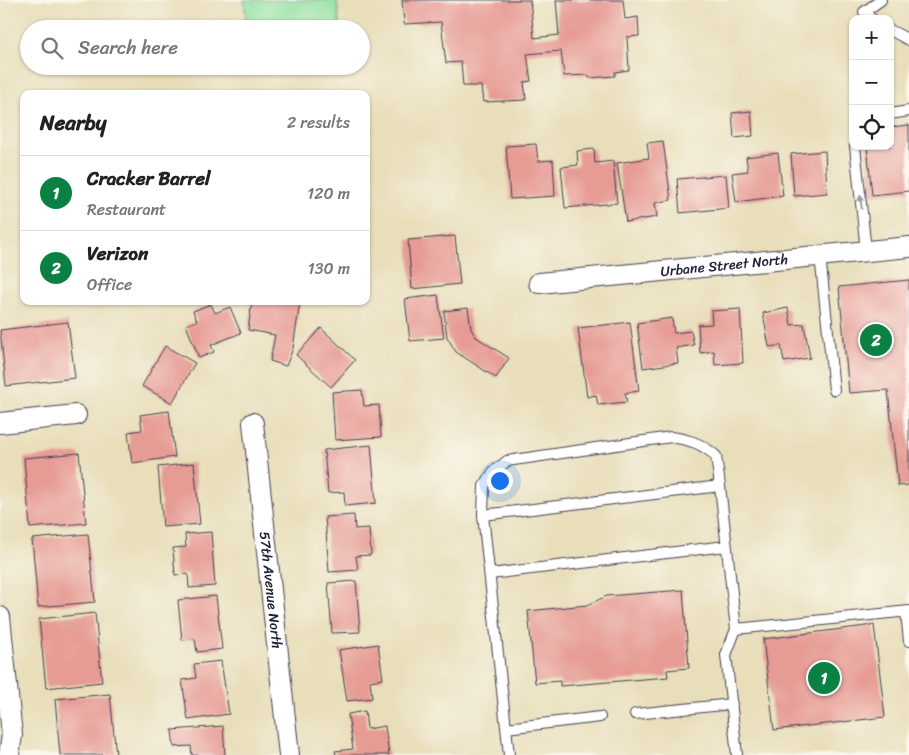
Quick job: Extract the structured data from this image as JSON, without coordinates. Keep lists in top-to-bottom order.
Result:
{
  "streets": {
    "street": ["Urbane Street North", "57th Avenue North"]
  },
  "page": {
    "map_buttons": ["+", "−"],
    "search": "Search here",
    "heading": ["Nearby", "2 results"],
    "list": [
      {
        "mark": "1",
        "name": "Cracker Barrel",
        "note": "Restaurant",
        "value": "120 m"
      },
      {
        "mark": "2",
        "name": "Verizon",
        "note": "Office",
        "value": "130 m"
      }
    ],
    "pins": ["2", "1"]
  }
}
